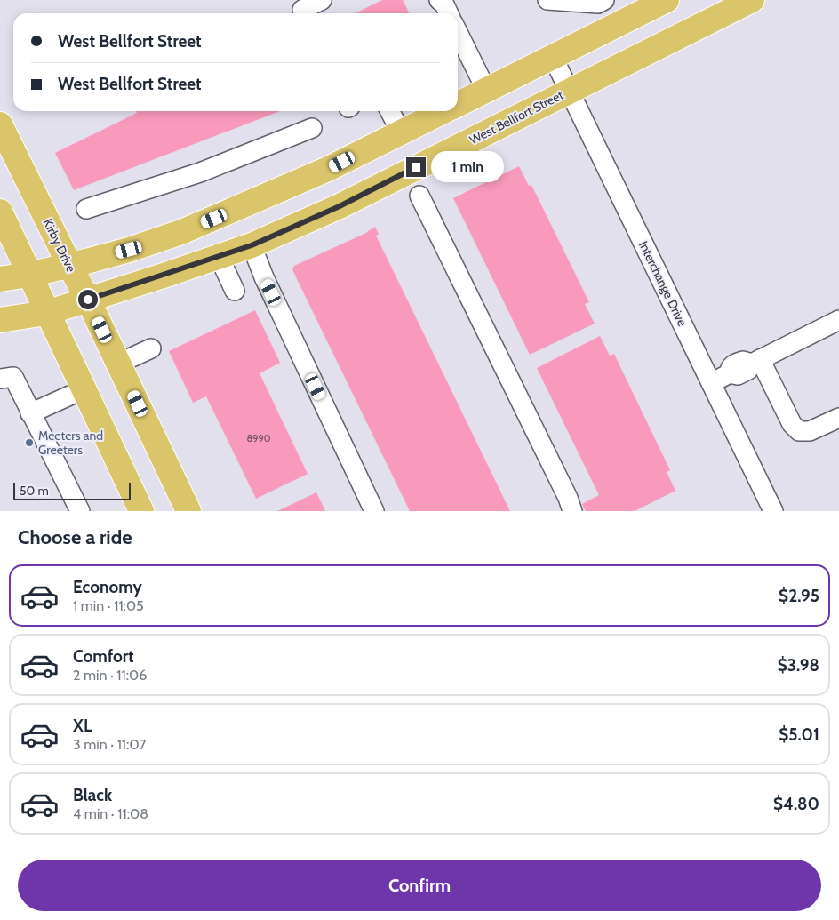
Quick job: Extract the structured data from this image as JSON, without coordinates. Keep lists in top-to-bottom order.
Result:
{
  "streets": {
    "main road": ["West Bellfort Street", "Kirby Drive"],
    "street": ["Interchange Drive"]
  },
  "crossings": [
    ["West Bellfort Street", "Kirby Drive"],
    ["West Bellfort Street", "Interchange Drive"]
  ],
  "places": ["Meeters and Greeters"],
  "house_numbers": ["8990"],
  "scale_bar": "50 m",
  "page": {
    "banner": ["West Bellfort Street", "West Bellfort Street"],
    "bubble": "1 min",
    "scale": "50 m",
    "heading": "Choose a ride",
    "list": [
      {
        "name": "Economy",
        "note": "1 min · 11:05",
        "value": "$2.95"
      },
      {
        "name": "Comfort",
        "note": "2 min · 11:06",
        "value": "$3.98"
      },
      {
        "name": "XL",
        "note": "3 min · 11:07",
        "value": "$5.01"
      },
      {
        "name": "Black",
        "note": "4 min · 11:08",
        "value": "$4.80"
      }
    ],
    "buttons": "Confirm"
  }
}
